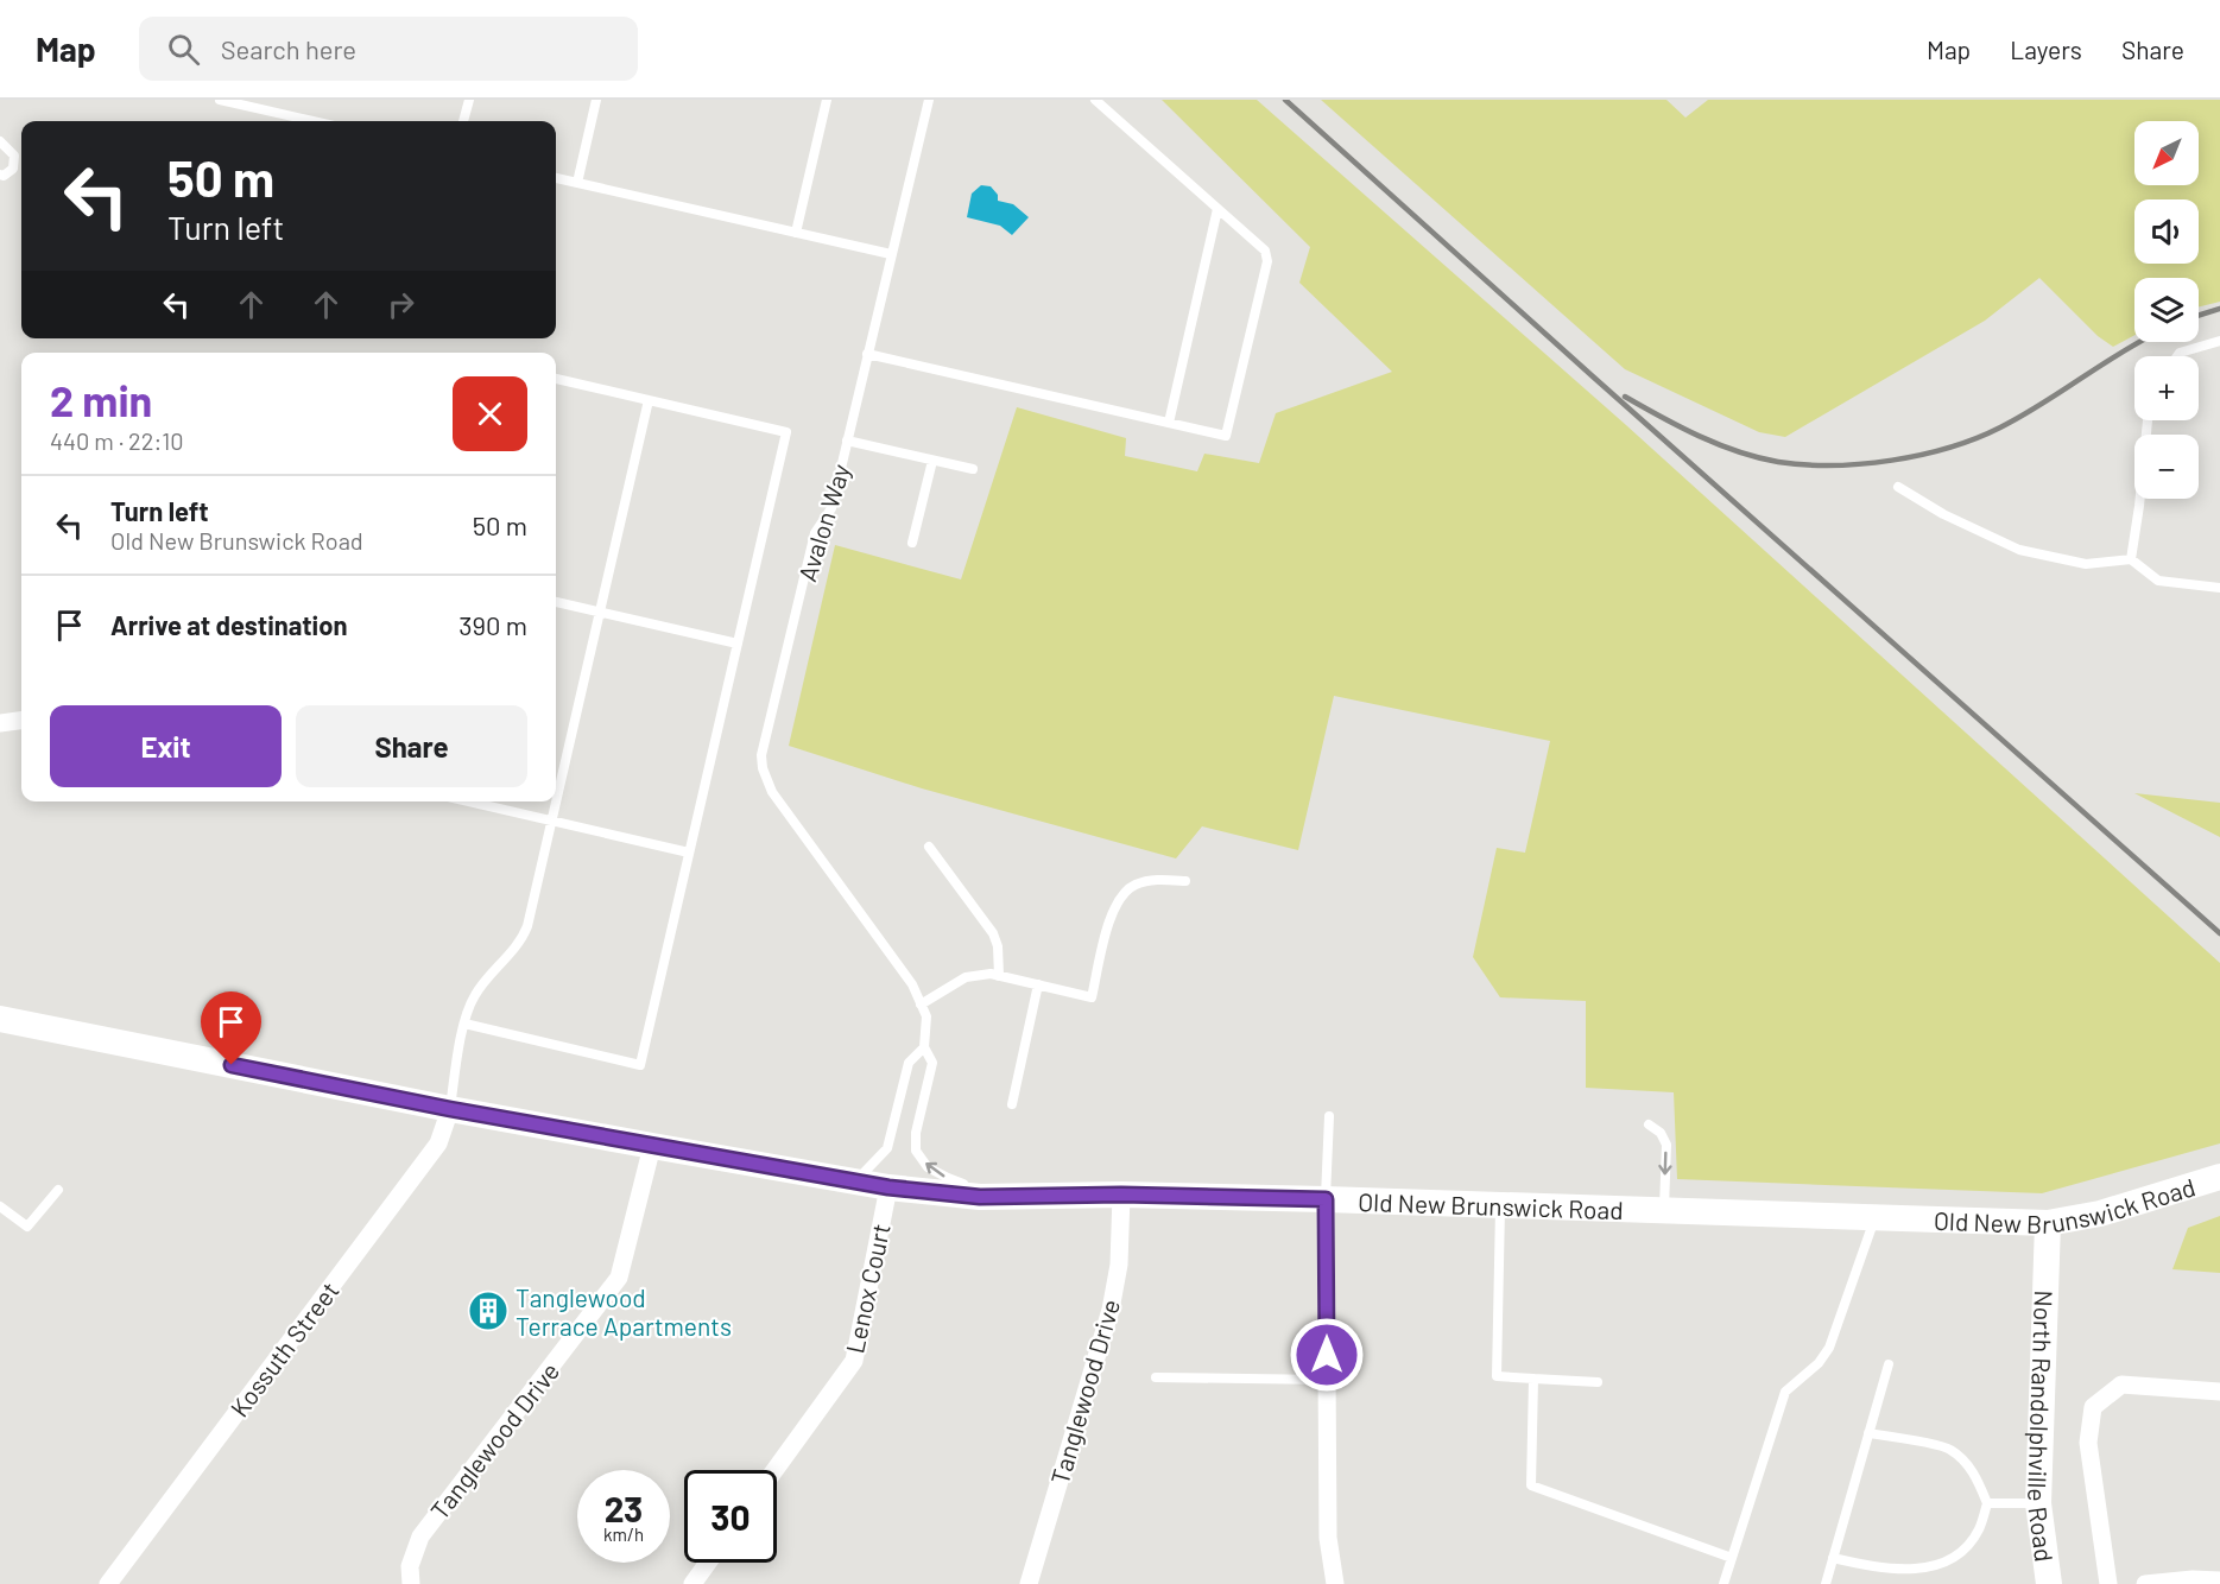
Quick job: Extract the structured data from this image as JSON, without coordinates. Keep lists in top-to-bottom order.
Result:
{
  "streets": {
    "main road": ["Old New Brunswick Road", "North Randolphville Road"],
    "street": ["Lenox Court", "Kossuth Street", "Tanglewood Drive"],
    "lane": ["Avalon Way"]
  },
  "crossings": [
    ["Avalon Way", "Old New Brunswick Road"],
    ["Old New Brunswick Road", "Lenox Court"],
    ["Old New Brunswick Road", "Kossuth Street"],
    ["Old New Brunswick Road", "Tanglewood Drive"],
    ["Old New Brunswick Road", "North Randolphville Road"]
  ],
  "places": {
    "building": ["Tanglewood Terrace Apartments"]
  },
  "north": "bottom left",
  "page": {
    "header": "Map",
    "search": "Search here",
    "nav": ["Map", "Layers", "Share"],
    "map_buttons": ["+", "−"],
    "turn": ["50 m", "Turn left"],
    "heading": ["2 min", "440 m · 22:10"],
    "list": [
      {
        "name": "Turn left",
        "note": "Old New Brunswick Road",
        "value": "50 m"
      },
      {
        "name": "Arrive at destination",
        "value": "390 m"
      }
    ],
    "buttons": ["Exit", "Share"],
    "speed": "23 km/h",
    "limit": "30"
  }
}
